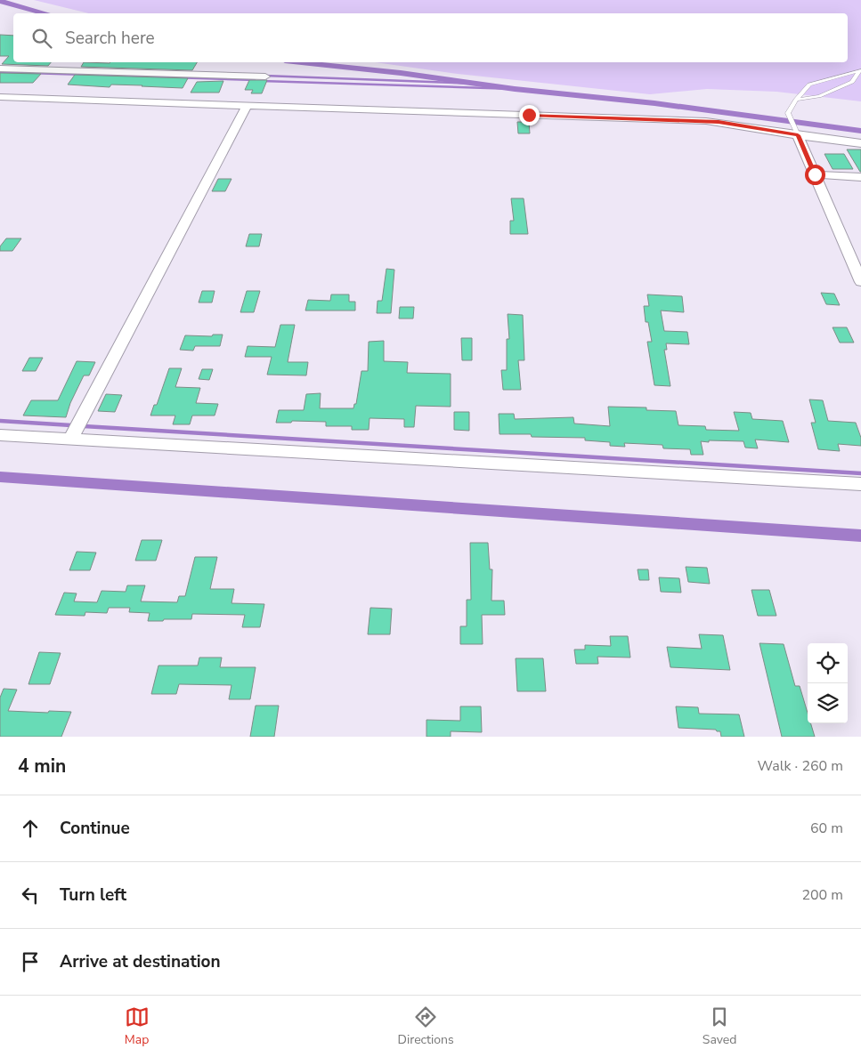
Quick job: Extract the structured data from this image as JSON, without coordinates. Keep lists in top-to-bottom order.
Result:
{
  "page": {
    "search": "Search here",
    "heading": ["4 min", "Walk · 260 m"],
    "list": [
      ["Continue", "60 m"],
      ["Turn left", "200 m"],
      "Arrive at destination"
    ],
    "nav": ["Map", "Directions", "Saved"]
  }
}
